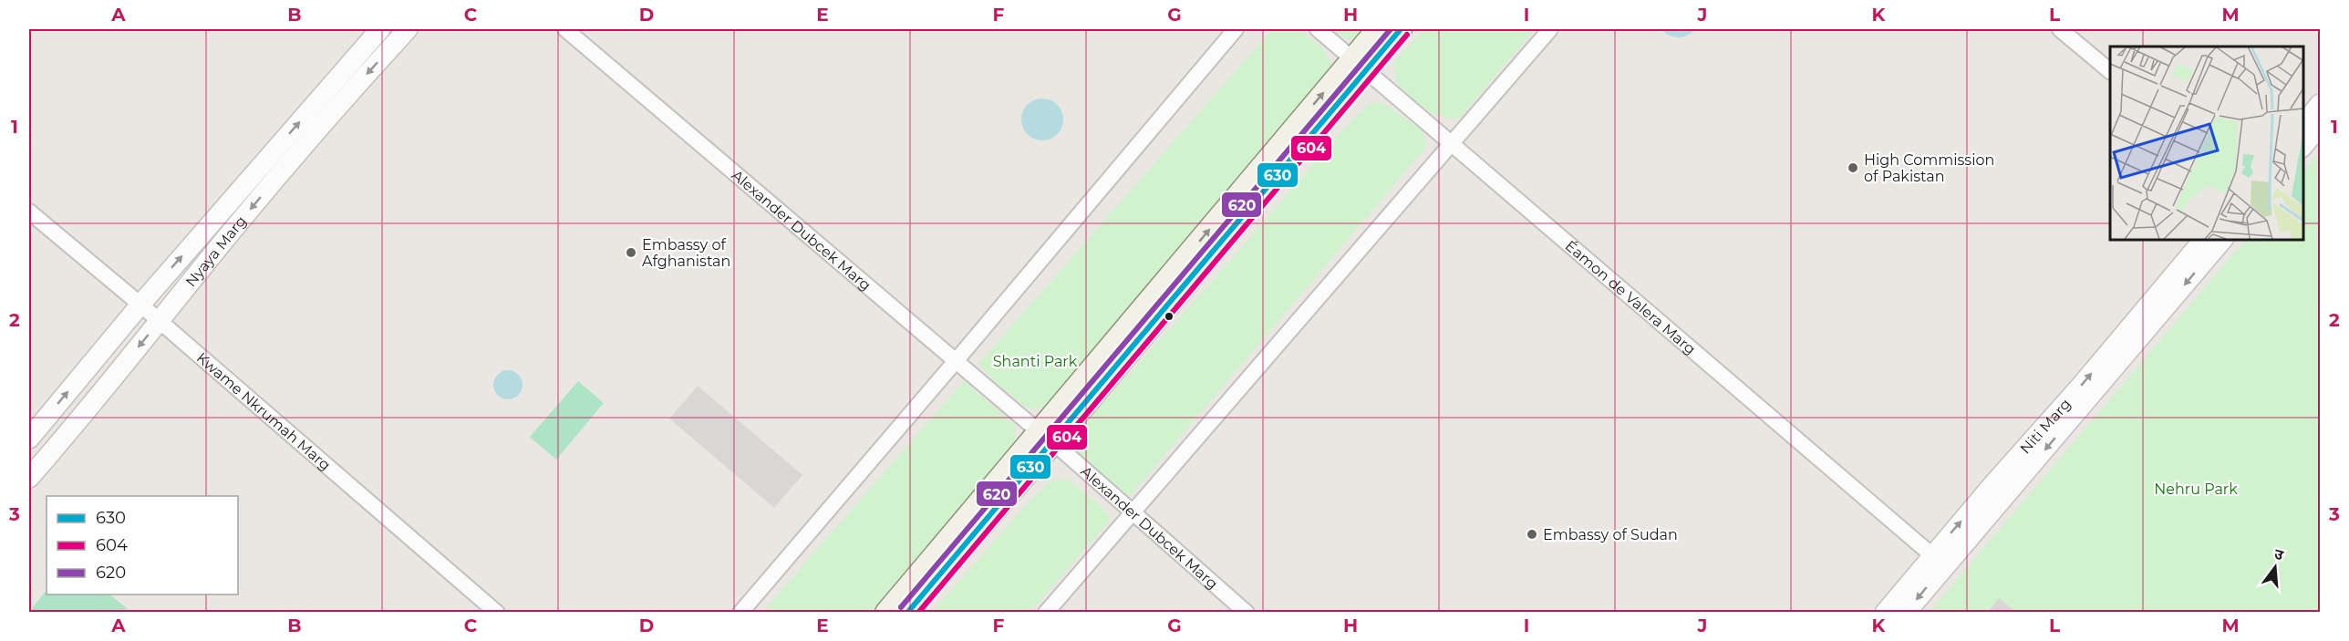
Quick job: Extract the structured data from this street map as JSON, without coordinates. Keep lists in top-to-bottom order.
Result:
{
  "streets": {
    "street": [
      "Alexander Dubcek Marg",
      "Nyaya Marg",
      "Éamon de Valera Marg",
      "Kwame Nkrumah Marg",
      "Niti Marg"
    ]
  },
  "crossings": [
    ["Nyaya Marg", "Kwame Nkrumah Marg"],
    ["Éamon de Valera Marg", "Niti Marg"]
  ],
  "parks": ["Shanti Park", "Nehru Park"],
  "places": ["High Commission of Pakistan", "Embassy of Afghanistan", "Embassy of Sudan"],
  "lines": ["transit line 630", "transit line 620", "transit line 604"],
  "legend": ["630", "604", "620"],
  "north": "top",
  "grid": {
    "columns": [
      "A",
      "B",
      "C",
      "D",
      "E",
      "F",
      "G",
      "H",
      "I",
      "J",
      "K",
      "L",
      "M"
    ],
    "rows": ["1", "2", "3"]
  }
}
